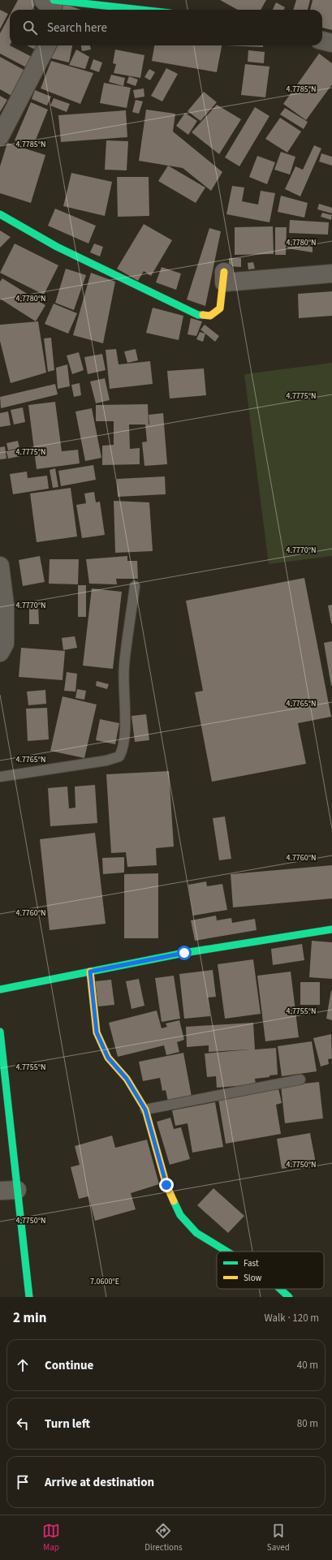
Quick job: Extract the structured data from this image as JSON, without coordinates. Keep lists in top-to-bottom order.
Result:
{
  "legend": ["Fast", "Slow"],
  "page": {
    "search": "Search here",
    "heading": ["2 min", "Walk · 120 m"],
    "list": [
      ["Continue", "40 m"],
      ["Turn left", "80 m"],
      "Arrive at destination"
    ],
    "nav": ["Map", "Directions", "Saved"]
  },
  "coordinates": [
    "4.7785°N",
    "4.7780°N",
    "4.7775°N",
    "4.7770°N",
    "4.7765°N",
    "4.7760°N",
    "4.7755°N",
    "4.7750°N",
    "7.0600°E"
  ]
}
